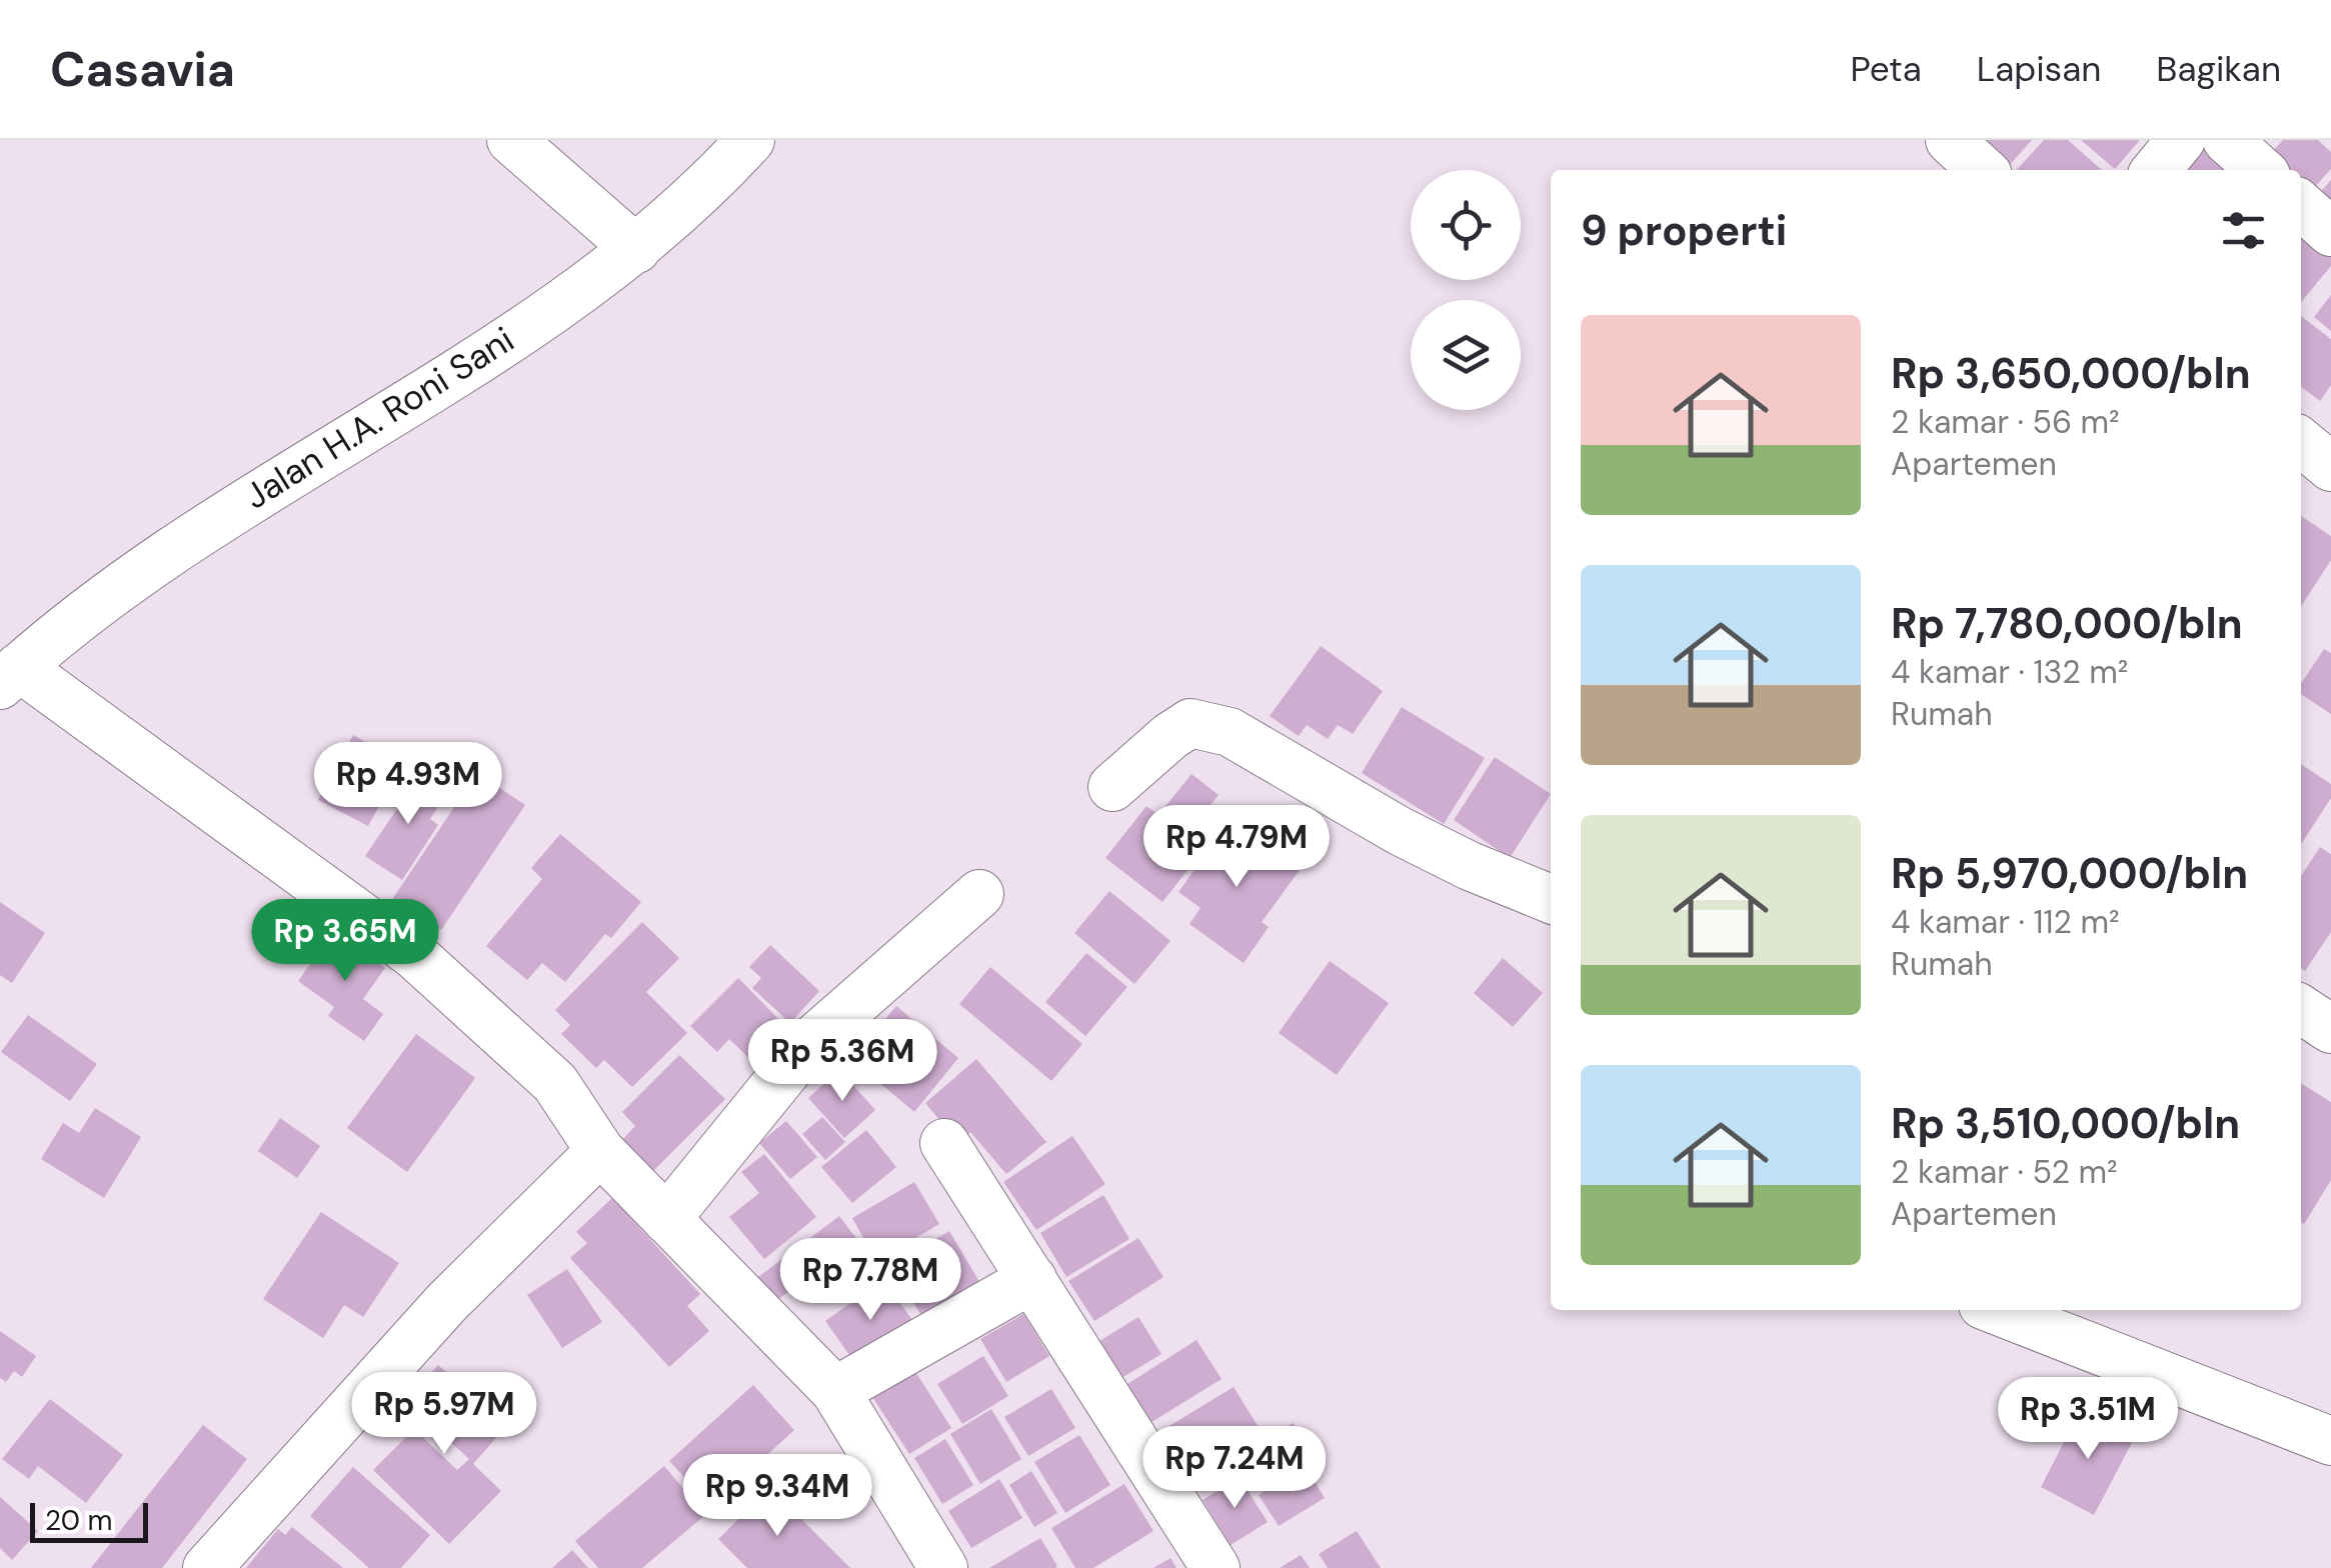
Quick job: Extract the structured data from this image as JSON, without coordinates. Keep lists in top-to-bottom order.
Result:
{
  "streets": {
    "street": ["Jalan H.A. Roni Sani"]
  },
  "scale_bar": "20 m",
  "page": {
    "header": "Casavia",
    "nav": ["Peta", "Lapisan", "Bagikan"],
    "heading": "9 properti",
    "list": [
      {
        "name": "Rp 3,650,000/bln",
        "note": "2 kamar · 56 m² · Apartemen"
      },
      {
        "name": "Rp 7,780,000/bln",
        "note": "4 kamar · 132 m² · Rumah"
      },
      {
        "name": "Rp 5,970,000/bln",
        "note": "4 kamar · 112 m² · Rumah"
      },
      {
        "name": "Rp 3,510,000/bln",
        "note": "2 kamar · 52 m² · Apartemen"
      }
    ],
    "price": [
      "Rp 4.93M",
      "Rp 4.79M",
      "Rp 3.65M",
      "Rp 5.36M",
      "Rp 7.78M",
      "Rp 5.97M",
      "Rp 3.51M",
      "Rp 7.24M",
      "Rp 9.34M"
    ],
    "scale": "20 m"
  }
}
